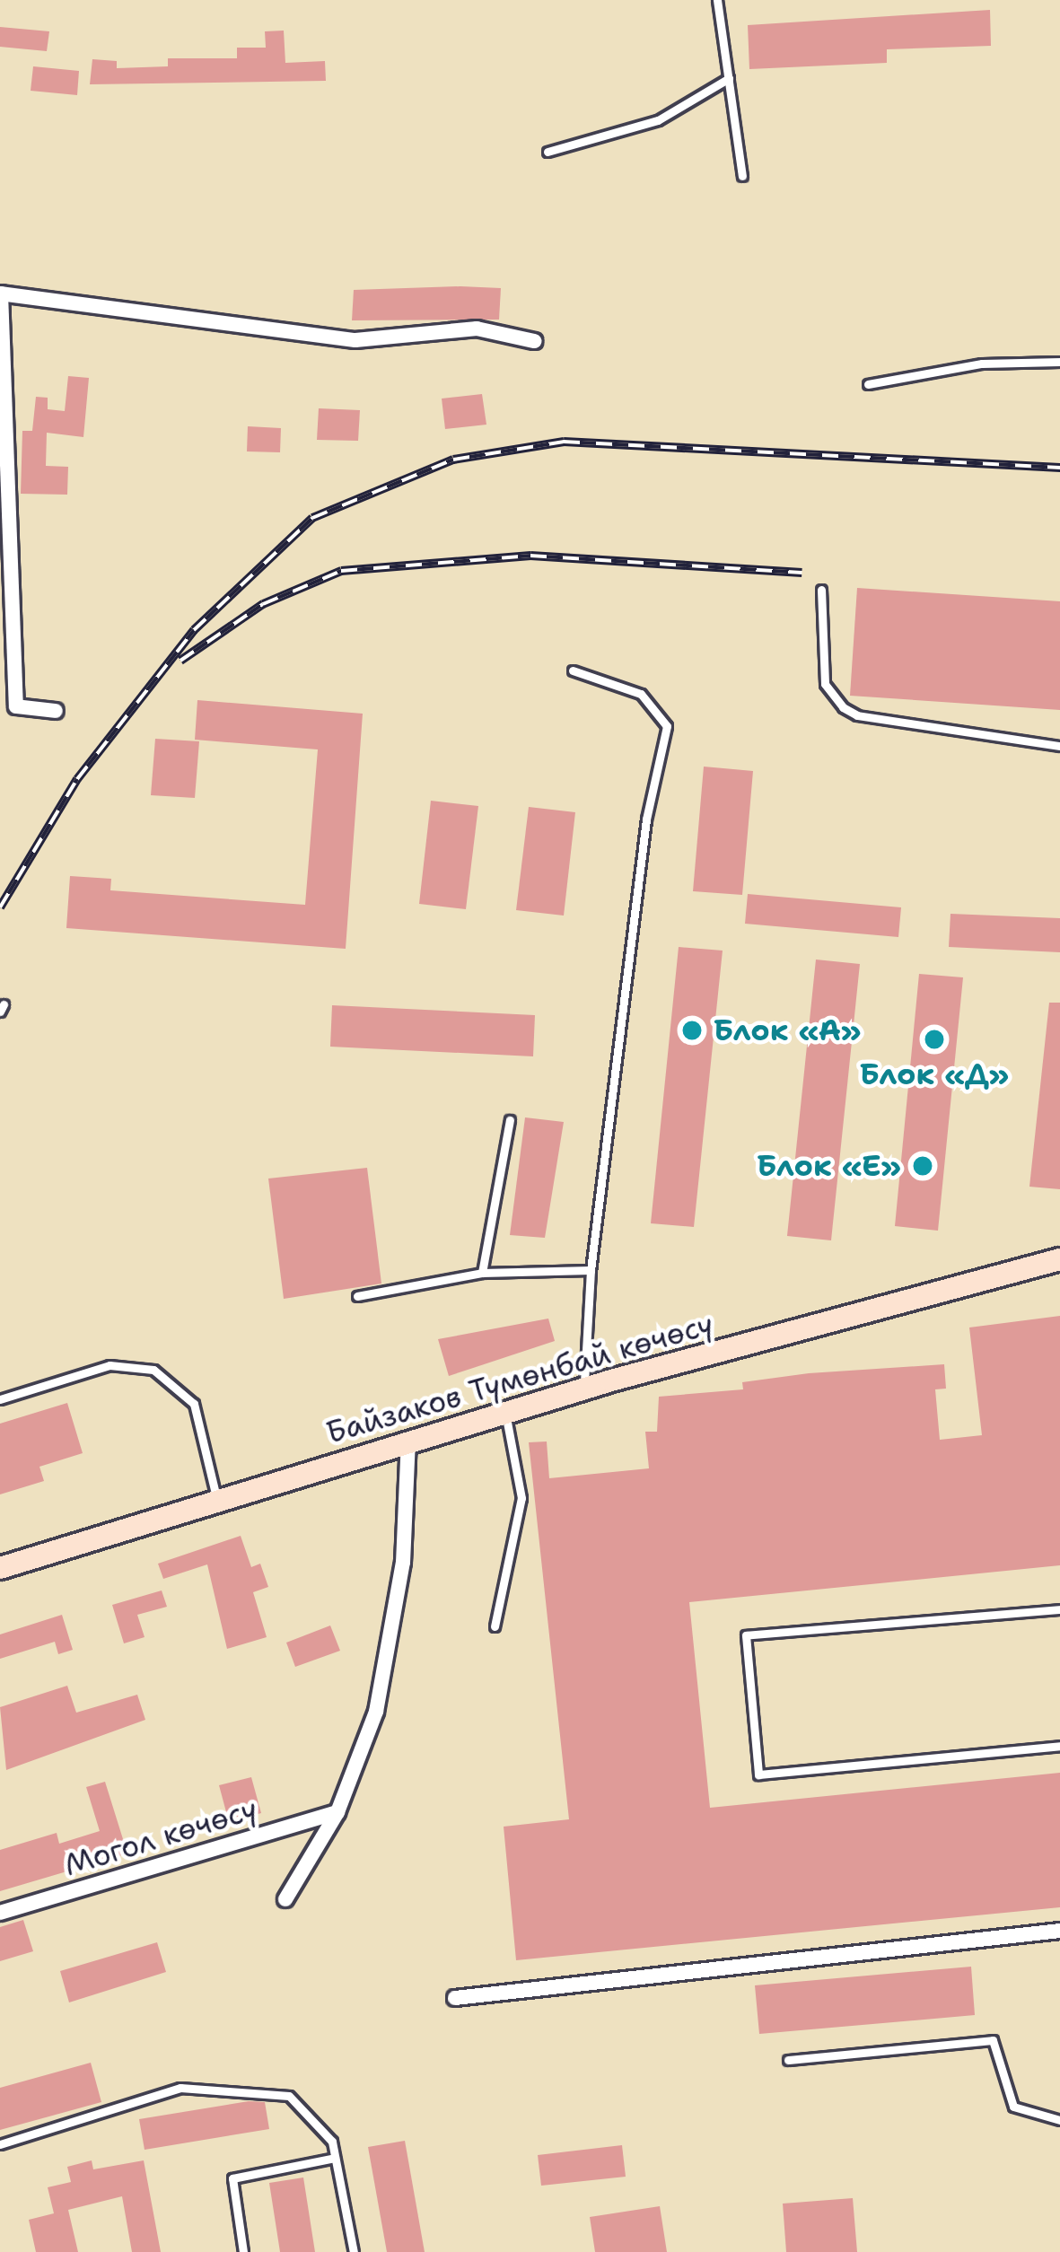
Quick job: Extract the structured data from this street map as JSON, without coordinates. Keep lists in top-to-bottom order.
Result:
{
  "streets": {
    "main road": ["Байзаков Түмөнбай көчөсү"],
    "street": ["Могол көчөсү"]
  },
  "places": ["Блок «А»", "Блок «Д»", "Блок «Е»"]
}
